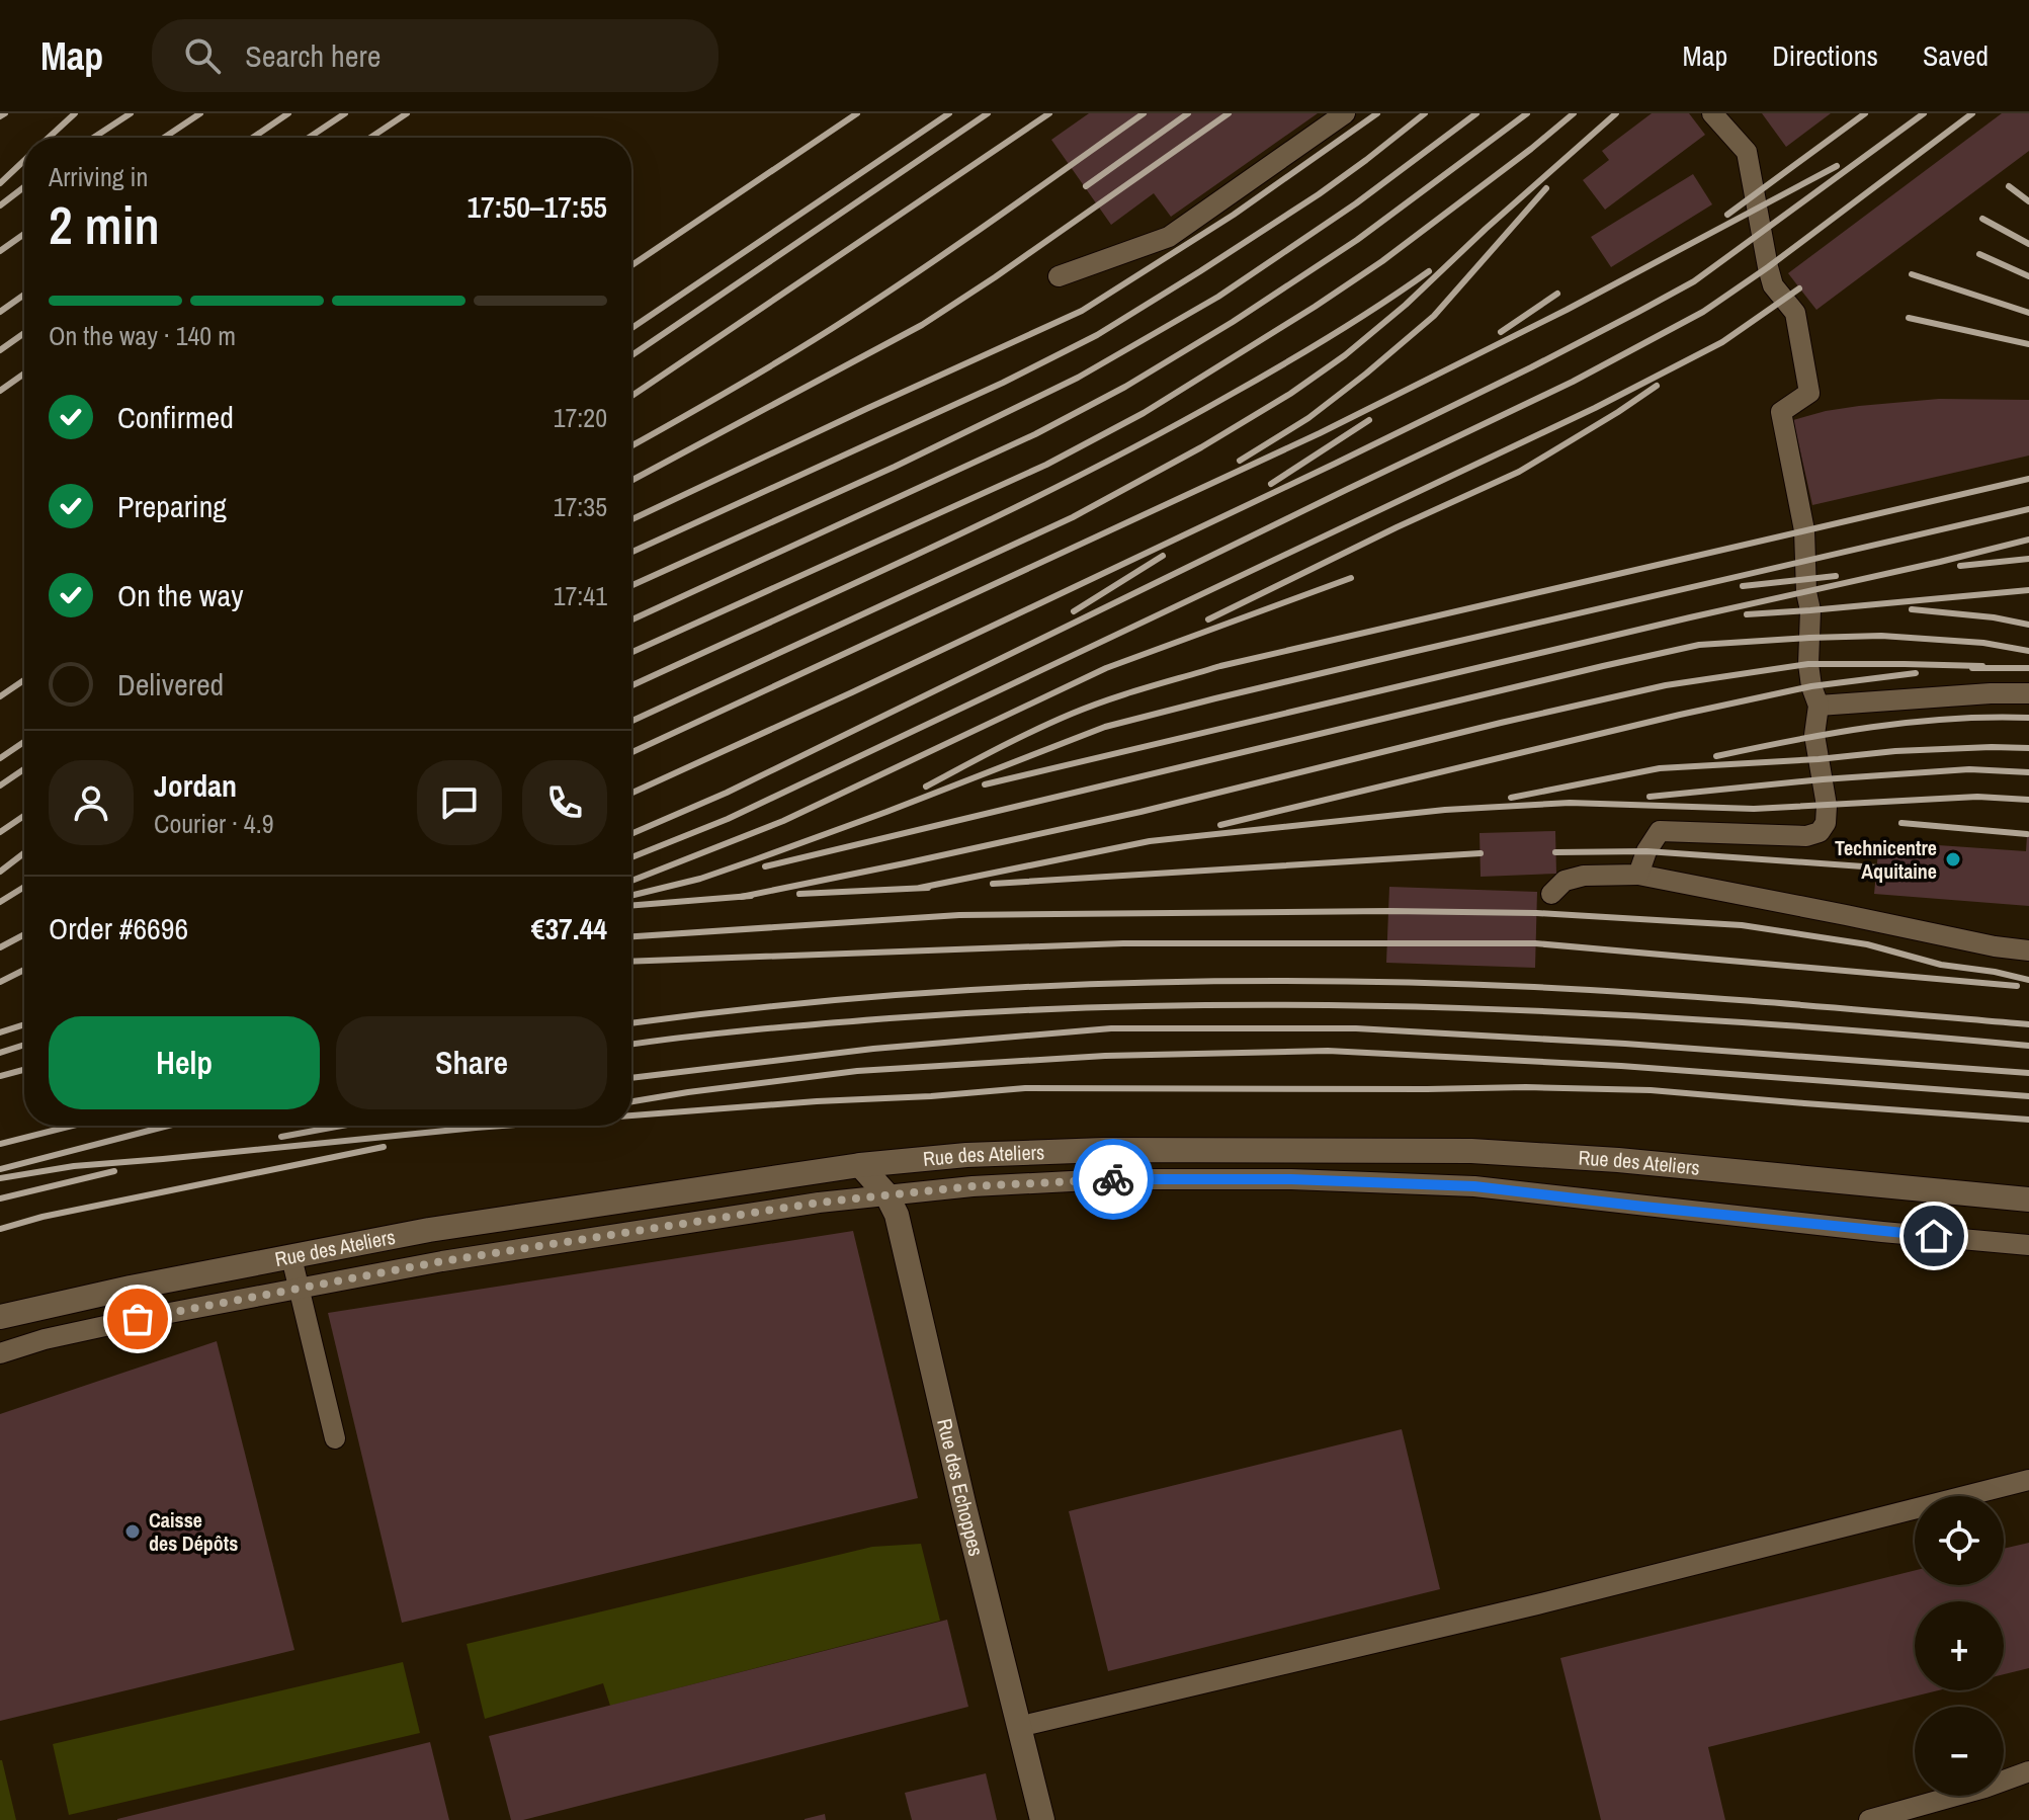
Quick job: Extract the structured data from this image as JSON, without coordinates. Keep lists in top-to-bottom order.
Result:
{
  "streets": {
    "street": ["Rue des Ateliers", "Rue des Echoppes"]
  },
  "crossings": [
    ["Rue des Ateliers", "Rue des Echoppes"]
  ],
  "places": ["Technicentre Aquitaine", "Caisse des Dépôts"],
  "page": {
    "header": "Map",
    "search": "Search here",
    "nav": ["Map", "Directions", "Saved"],
    "heading": ["2 min", "Arriving in", "17:50–17:55"],
    "panel": [
      "Jordan",
      "Courier · 4.9",
      "Order #6696",
      "€37.44"
    ],
    "bar": "On the way · 140 m",
    "list": [
      ["Confirmed", "17:20"],
      ["Preparing", "17:35"],
      ["On the way", "17:41"],
      "Delivered"
    ],
    "buttons": ["Help", "Share"],
    "map_buttons": ["+", "−"]
  }
}
